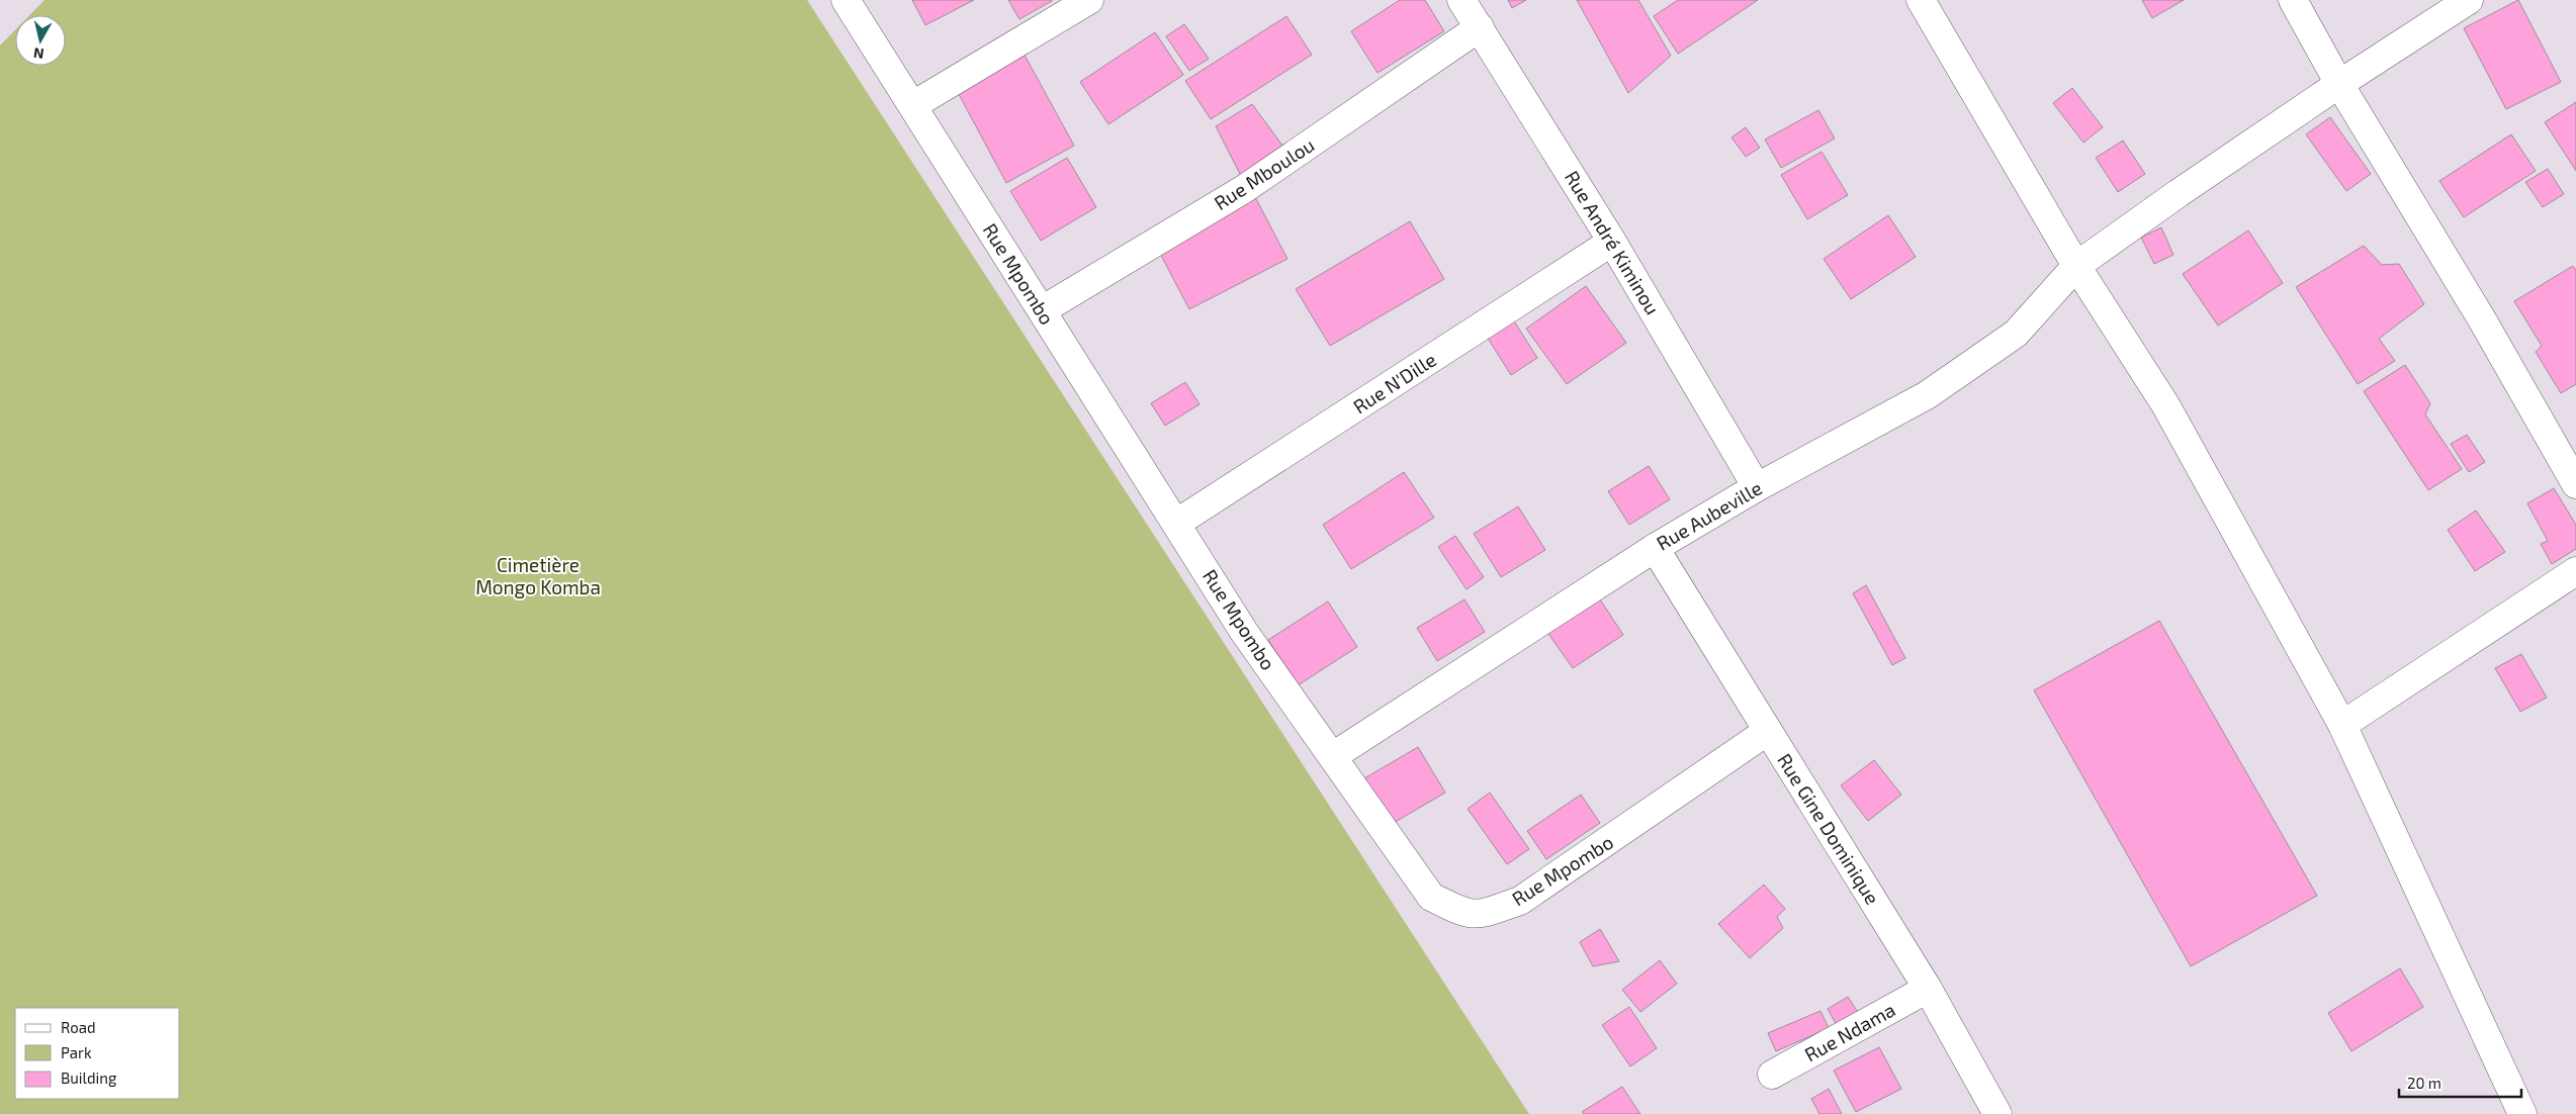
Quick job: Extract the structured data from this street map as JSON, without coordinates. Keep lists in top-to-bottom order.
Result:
{
  "streets": {
    "street": [
      "Rue Mboulou",
      "Rue André Kiminou",
      "Rue Mpombo",
      "Rue N'Dille",
      "Rue Aubeville",
      "Rue Gine Dominique",
      "Rue Ndama"
    ]
  },
  "crossings": [
    ["Rue Mboulou", "Rue André Kiminou"],
    ["Rue Mboulou", "Rue Mpombo"],
    ["Rue André Kiminou", "Rue N'Dille"],
    ["Rue André Kiminou", "Rue Aubeville"],
    ["Rue Mpombo", "Rue N'Dille"],
    ["Rue Mpombo", "Rue Aubeville"],
    ["Rue Mpombo", "Rue Gine Dominique"],
    ["Rue Aubeville", "Rue Gine Dominique"],
    ["Rue Gine Dominique", "Rue Ndama"]
  ],
  "parks": ["Cimetière Mongo Komba"],
  "legend": ["Road", "Park", "Building"],
  "scale_bar": "20 m",
  "north": "bottom"
}
